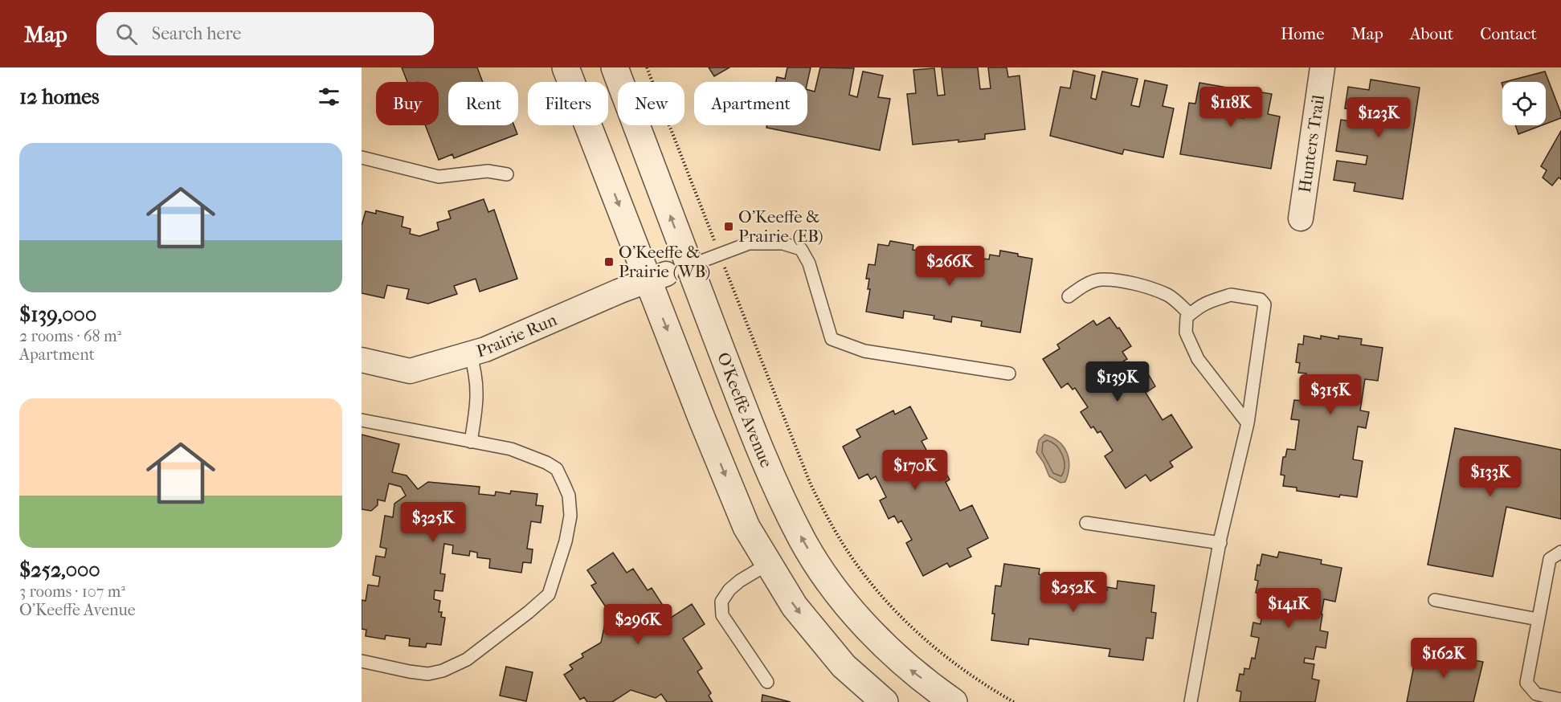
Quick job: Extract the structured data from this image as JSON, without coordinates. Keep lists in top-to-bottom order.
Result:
{
  "streets": {
    "street": ["Hunters Trail", "Prairie Run", "O'Keeffe Avenue"]
  },
  "crossings": [
    ["Prairie Run", "O'Keeffe Avenue"]
  ],
  "places": {
    "transit": ["O'Keeffe & Prairie (EB)", "O'Keeffe & Prairie (WB)"]
  },
  "page": {
    "header": "Map",
    "search": "Search here",
    "nav": [
      "Home",
      "Map",
      "About",
      "Contact"
    ],
    "heading": "12 homes",
    "chip": [
      "Buy",
      "Rent",
      "Filters",
      "New",
      "Apartment"
    ],
    "price": [
      "$118K",
      "$123K",
      "$266K",
      "$139K",
      "$315K",
      "$170K",
      "$133K",
      "$325K",
      "$252K",
      "$141K",
      "$296K",
      "$162K"
    ],
    "list": [
      {
        "name": "$139,000",
        "note": "2 rooms · 68 m² · Apartment"
      },
      {
        "name": "$252,000",
        "note": "3 rooms · 107 m² · O'Keeffe Avenue"
      }
    ]
  }
}
